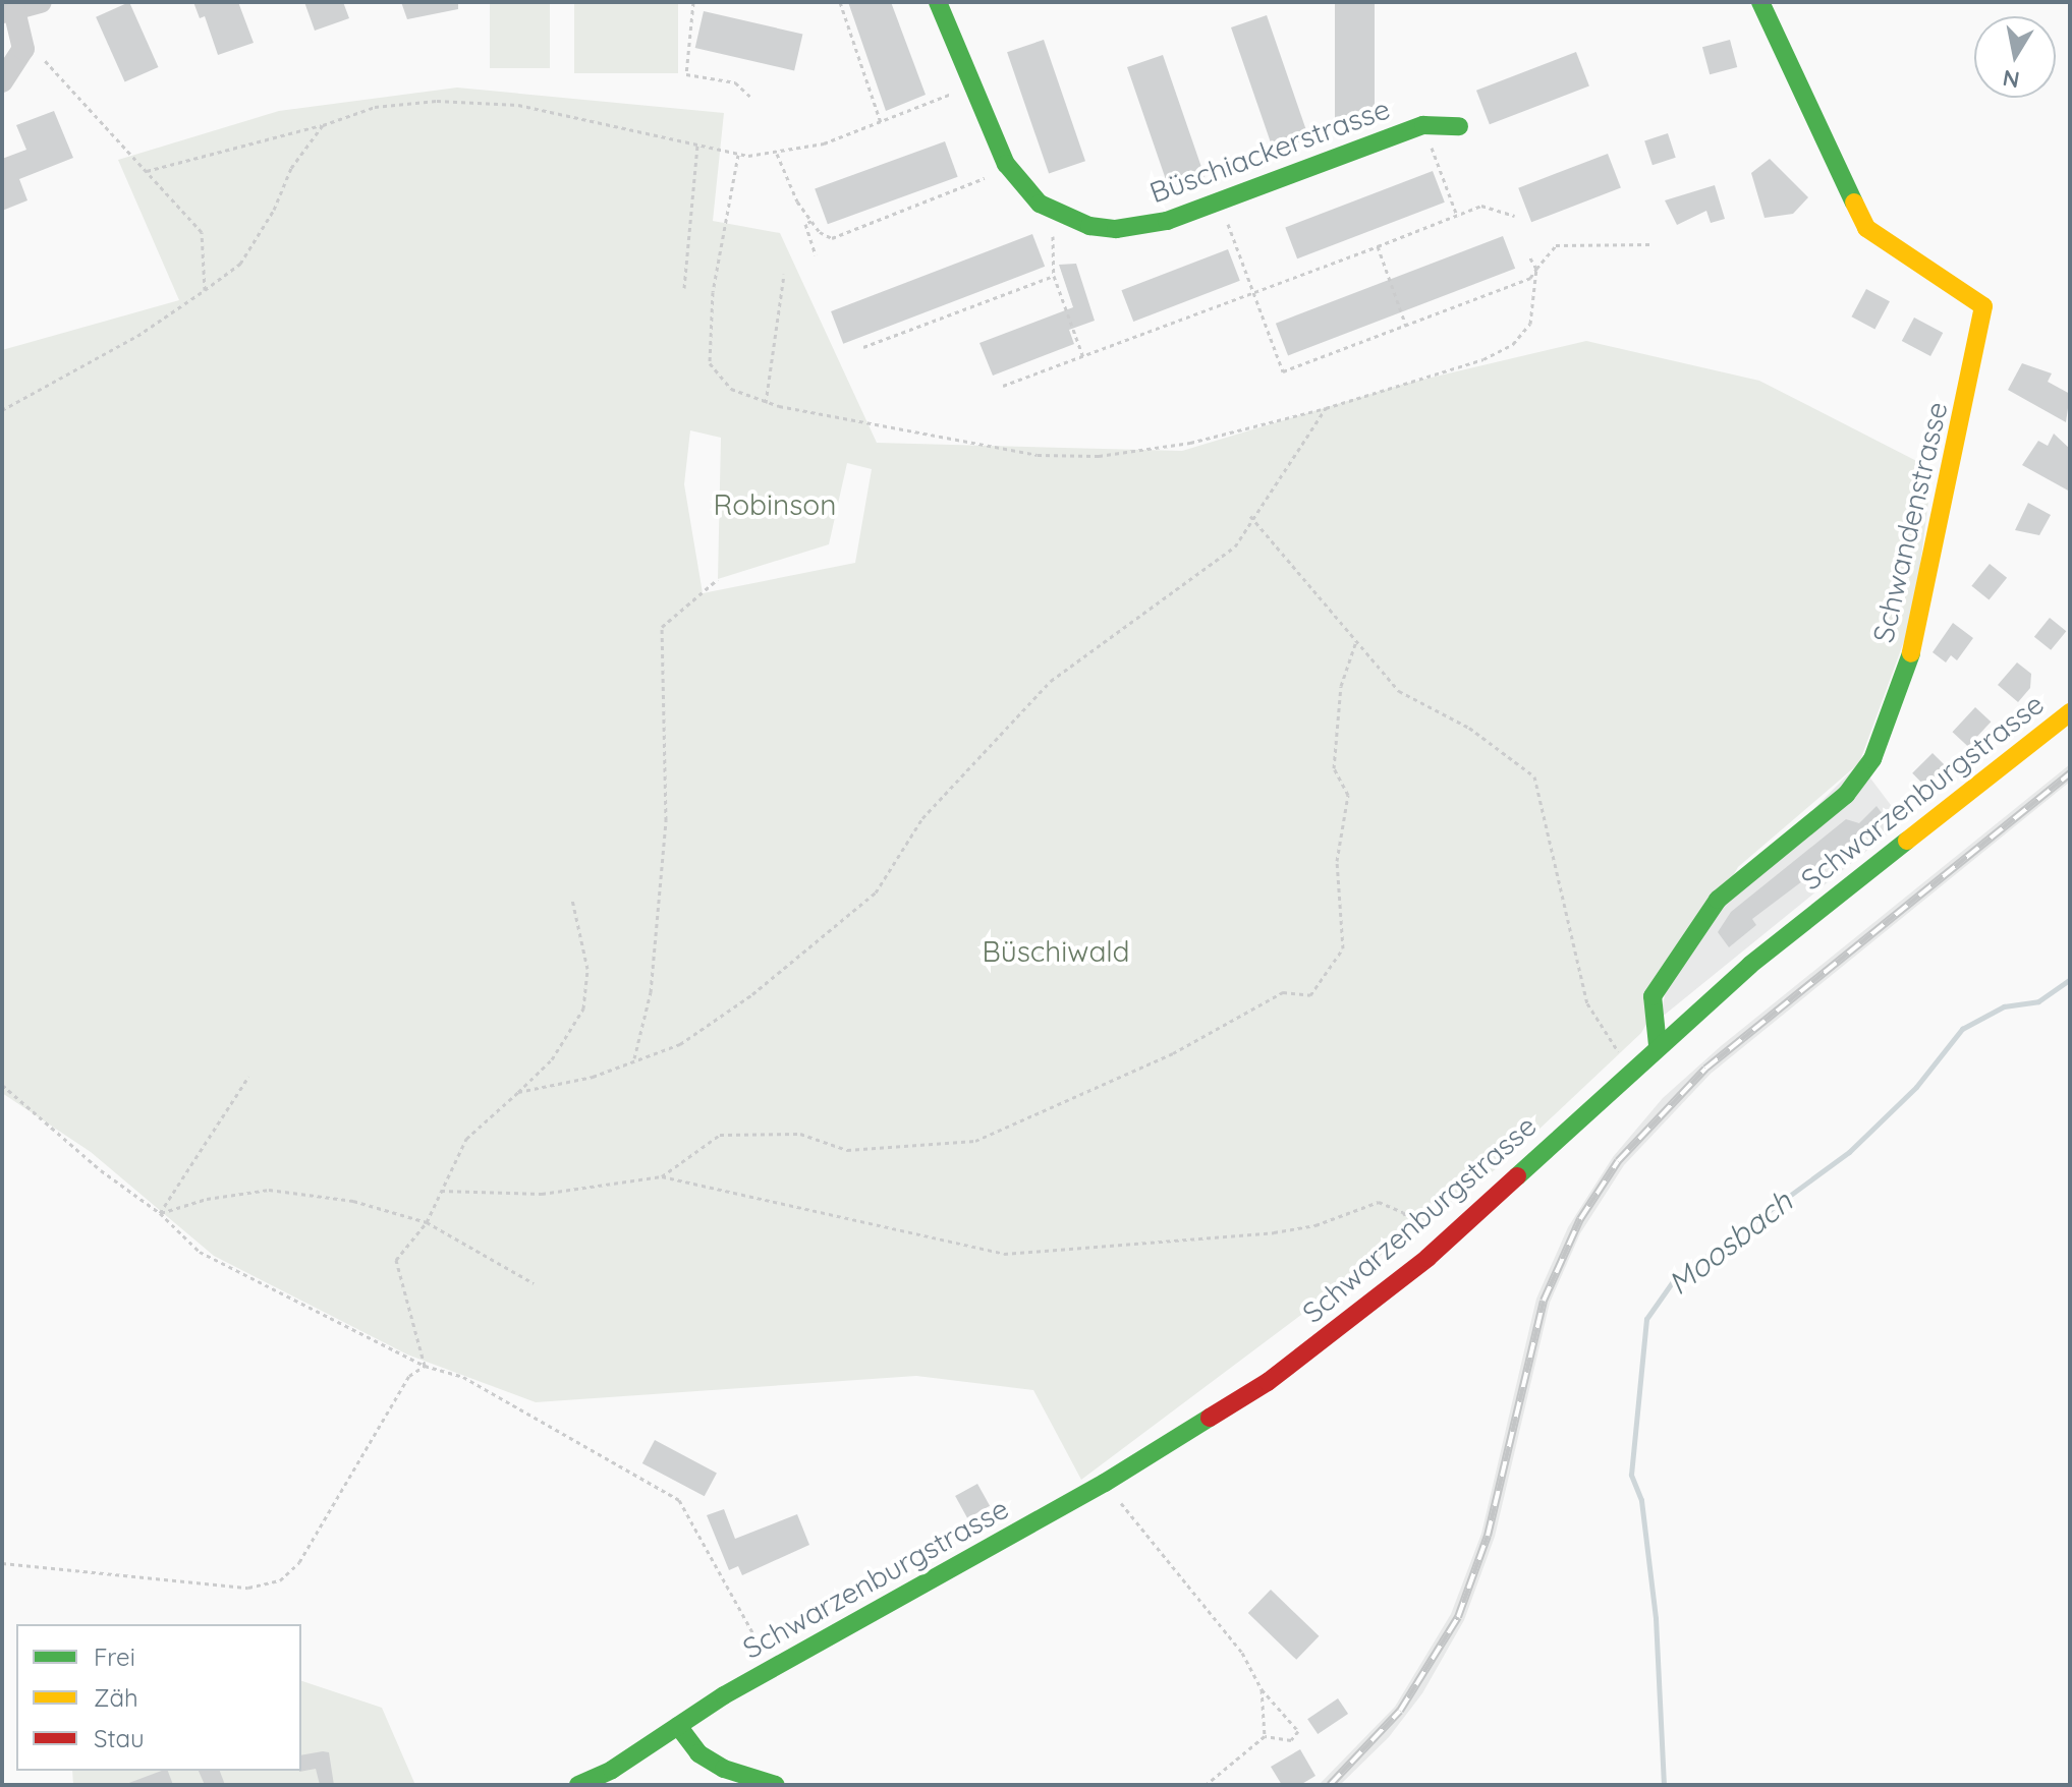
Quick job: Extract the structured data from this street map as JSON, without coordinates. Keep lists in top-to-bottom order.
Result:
{
  "streets": {
    "street": ["Büschiackerstrasse", "Schwandenstrasse", "Schwarzenburgstrasse"]
  },
  "crossings": [
    ["Schwandenstrasse", "Schwarzenburgstrasse"]
  ],
  "water": ["Moosbach"],
  "parks": ["Robinson", "Büschiwald"],
  "legend": ["Frei", "Zäh", "Stau"],
  "north": "bottom"
}
